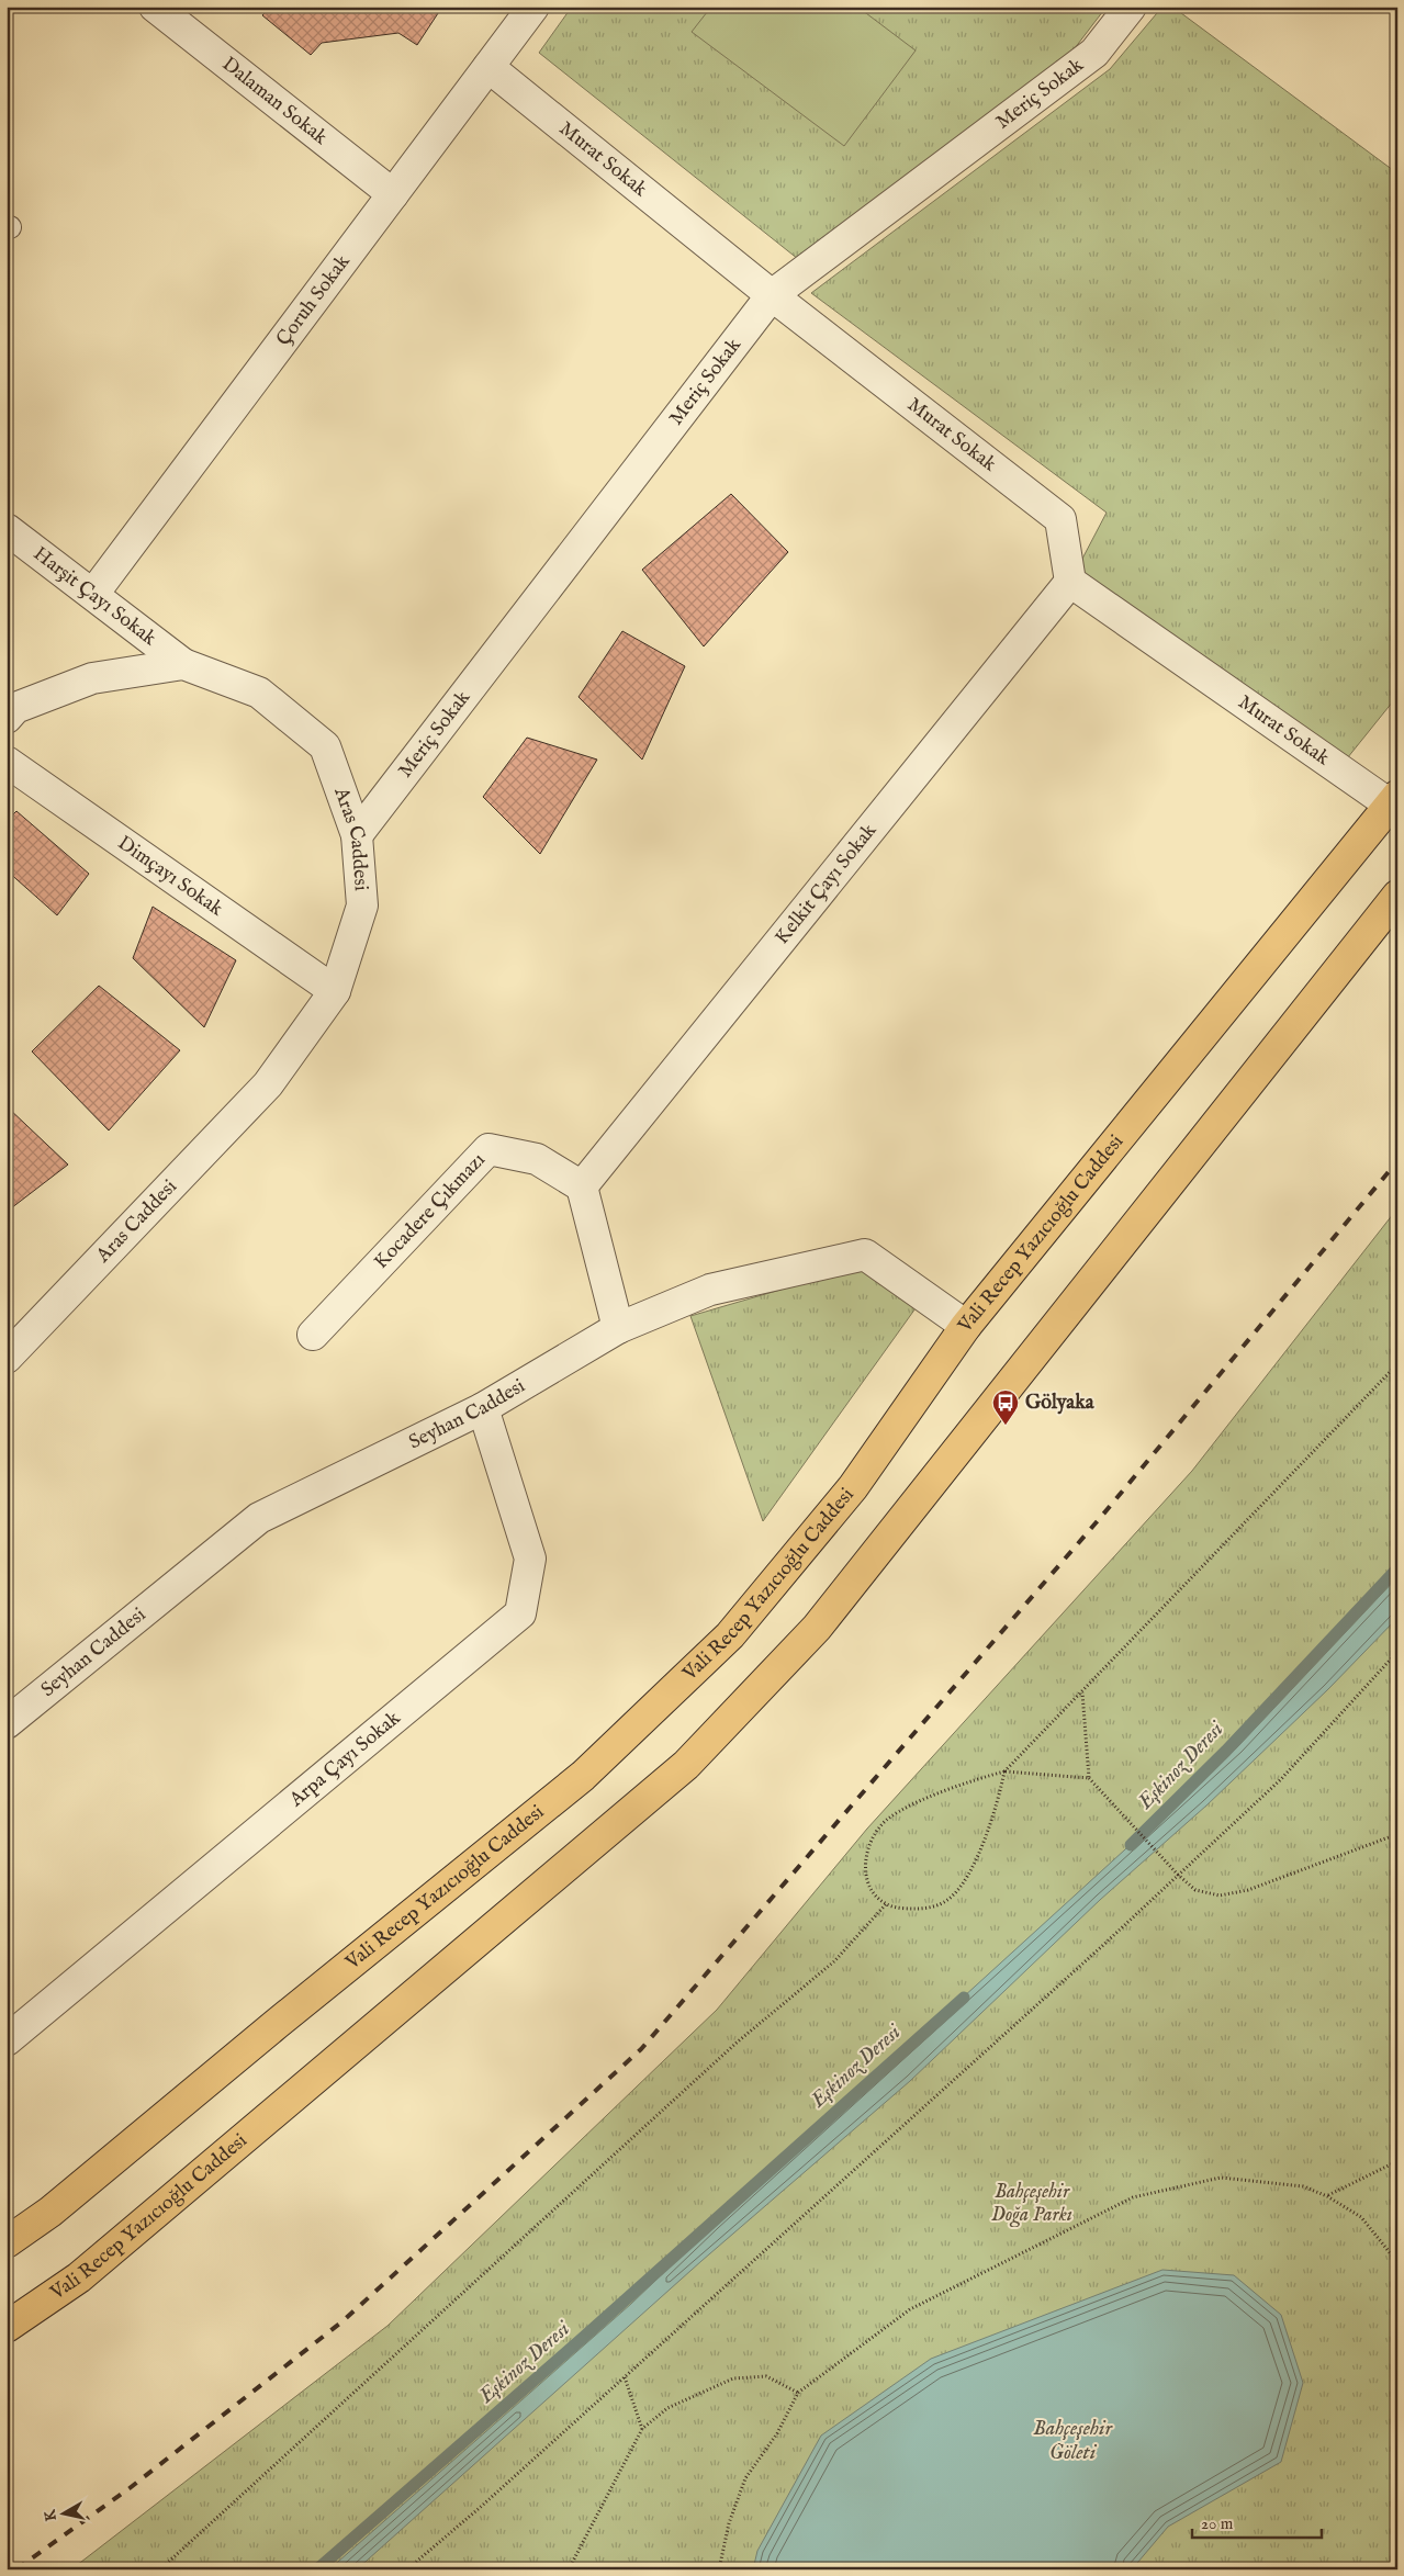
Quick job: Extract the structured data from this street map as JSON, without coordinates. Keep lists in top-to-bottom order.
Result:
{
  "streets": {
    "main road": ["Vali Recep Yazıcıoğlu Caddesi"],
    "street": [
      "Meriç Sokak",
      "Dalaman Sokak",
      "Murat Sokak",
      "Çoruh Sokak",
      "Harşit Çayı Sokak",
      "Aras Caddesi",
      "Dimçayı Sokak",
      "Kelkit Çayı Sokak",
      "Kocadere Çıkmazı",
      "Seyhan Caddesi",
      "Arpa Çayı Sokak"
    ]
  },
  "crossings": [
    ["Meriç Sokak", "Murat Sokak"],
    ["Meriç Sokak", "Aras Caddesi"],
    ["Dalaman Sokak", "Çoruh Sokak"],
    ["Murat Sokak", "Çoruh Sokak"],
    ["Murat Sokak", "Kelkit Çayı Sokak"],
    ["Murat Sokak", "Vali Recep Yazıcıoğlu Caddesi"],
    ["Çoruh Sokak", "Harşit Çayı Sokak"],
    ["Harşit Çayı Sokak", "Aras Caddesi"],
    ["Aras Caddesi", "Dimçayı Sokak"],
    ["Kelkit Çayı Sokak", "Kocadere Çıkmazı"],
    ["Vali Recep Yazıcıoğlu Caddesi", "Seyhan Caddesi"],
    ["Seyhan Caddesi", "Arpa Çayı Sokak"]
  ],
  "water": ["Eşkinoz Deresi", "Bahçeşehir Göleti"],
  "parks": ["Bahçeşehir Doğa Parkı"],
  "places": {
    "bus stop": ["Gölyaka"]
  },
  "scale_bar": "20 m",
  "north": "left"
}
